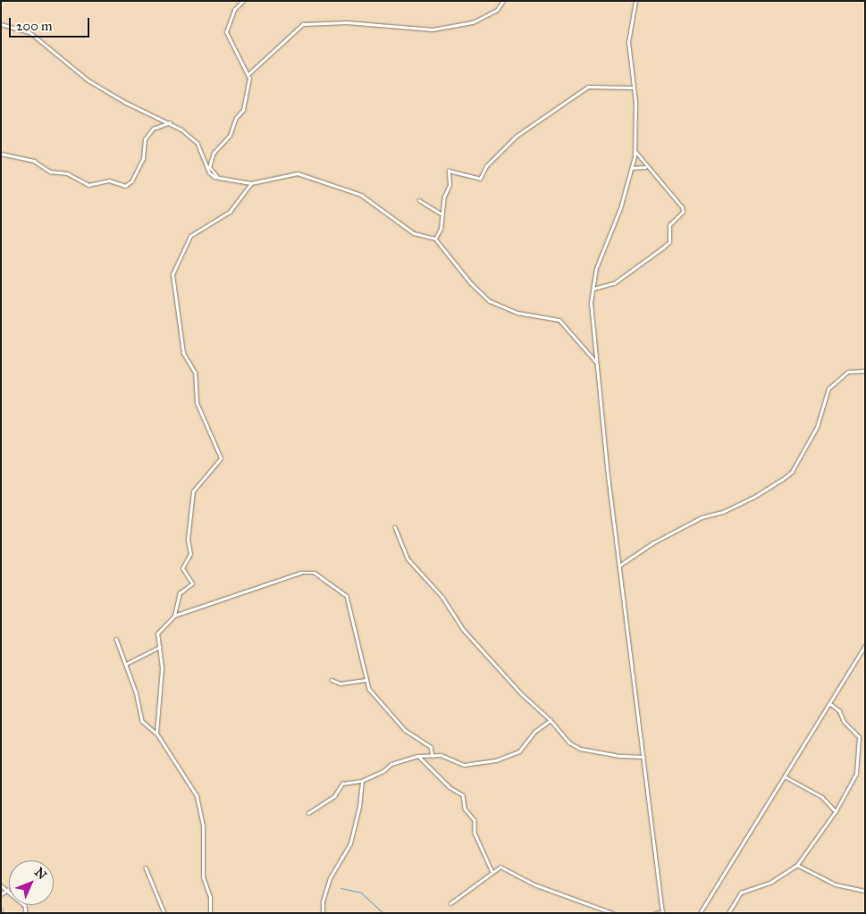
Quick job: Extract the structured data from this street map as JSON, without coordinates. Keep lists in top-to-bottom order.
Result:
{
  "scale_bar": "200 m",
  "north": "top right"
}
